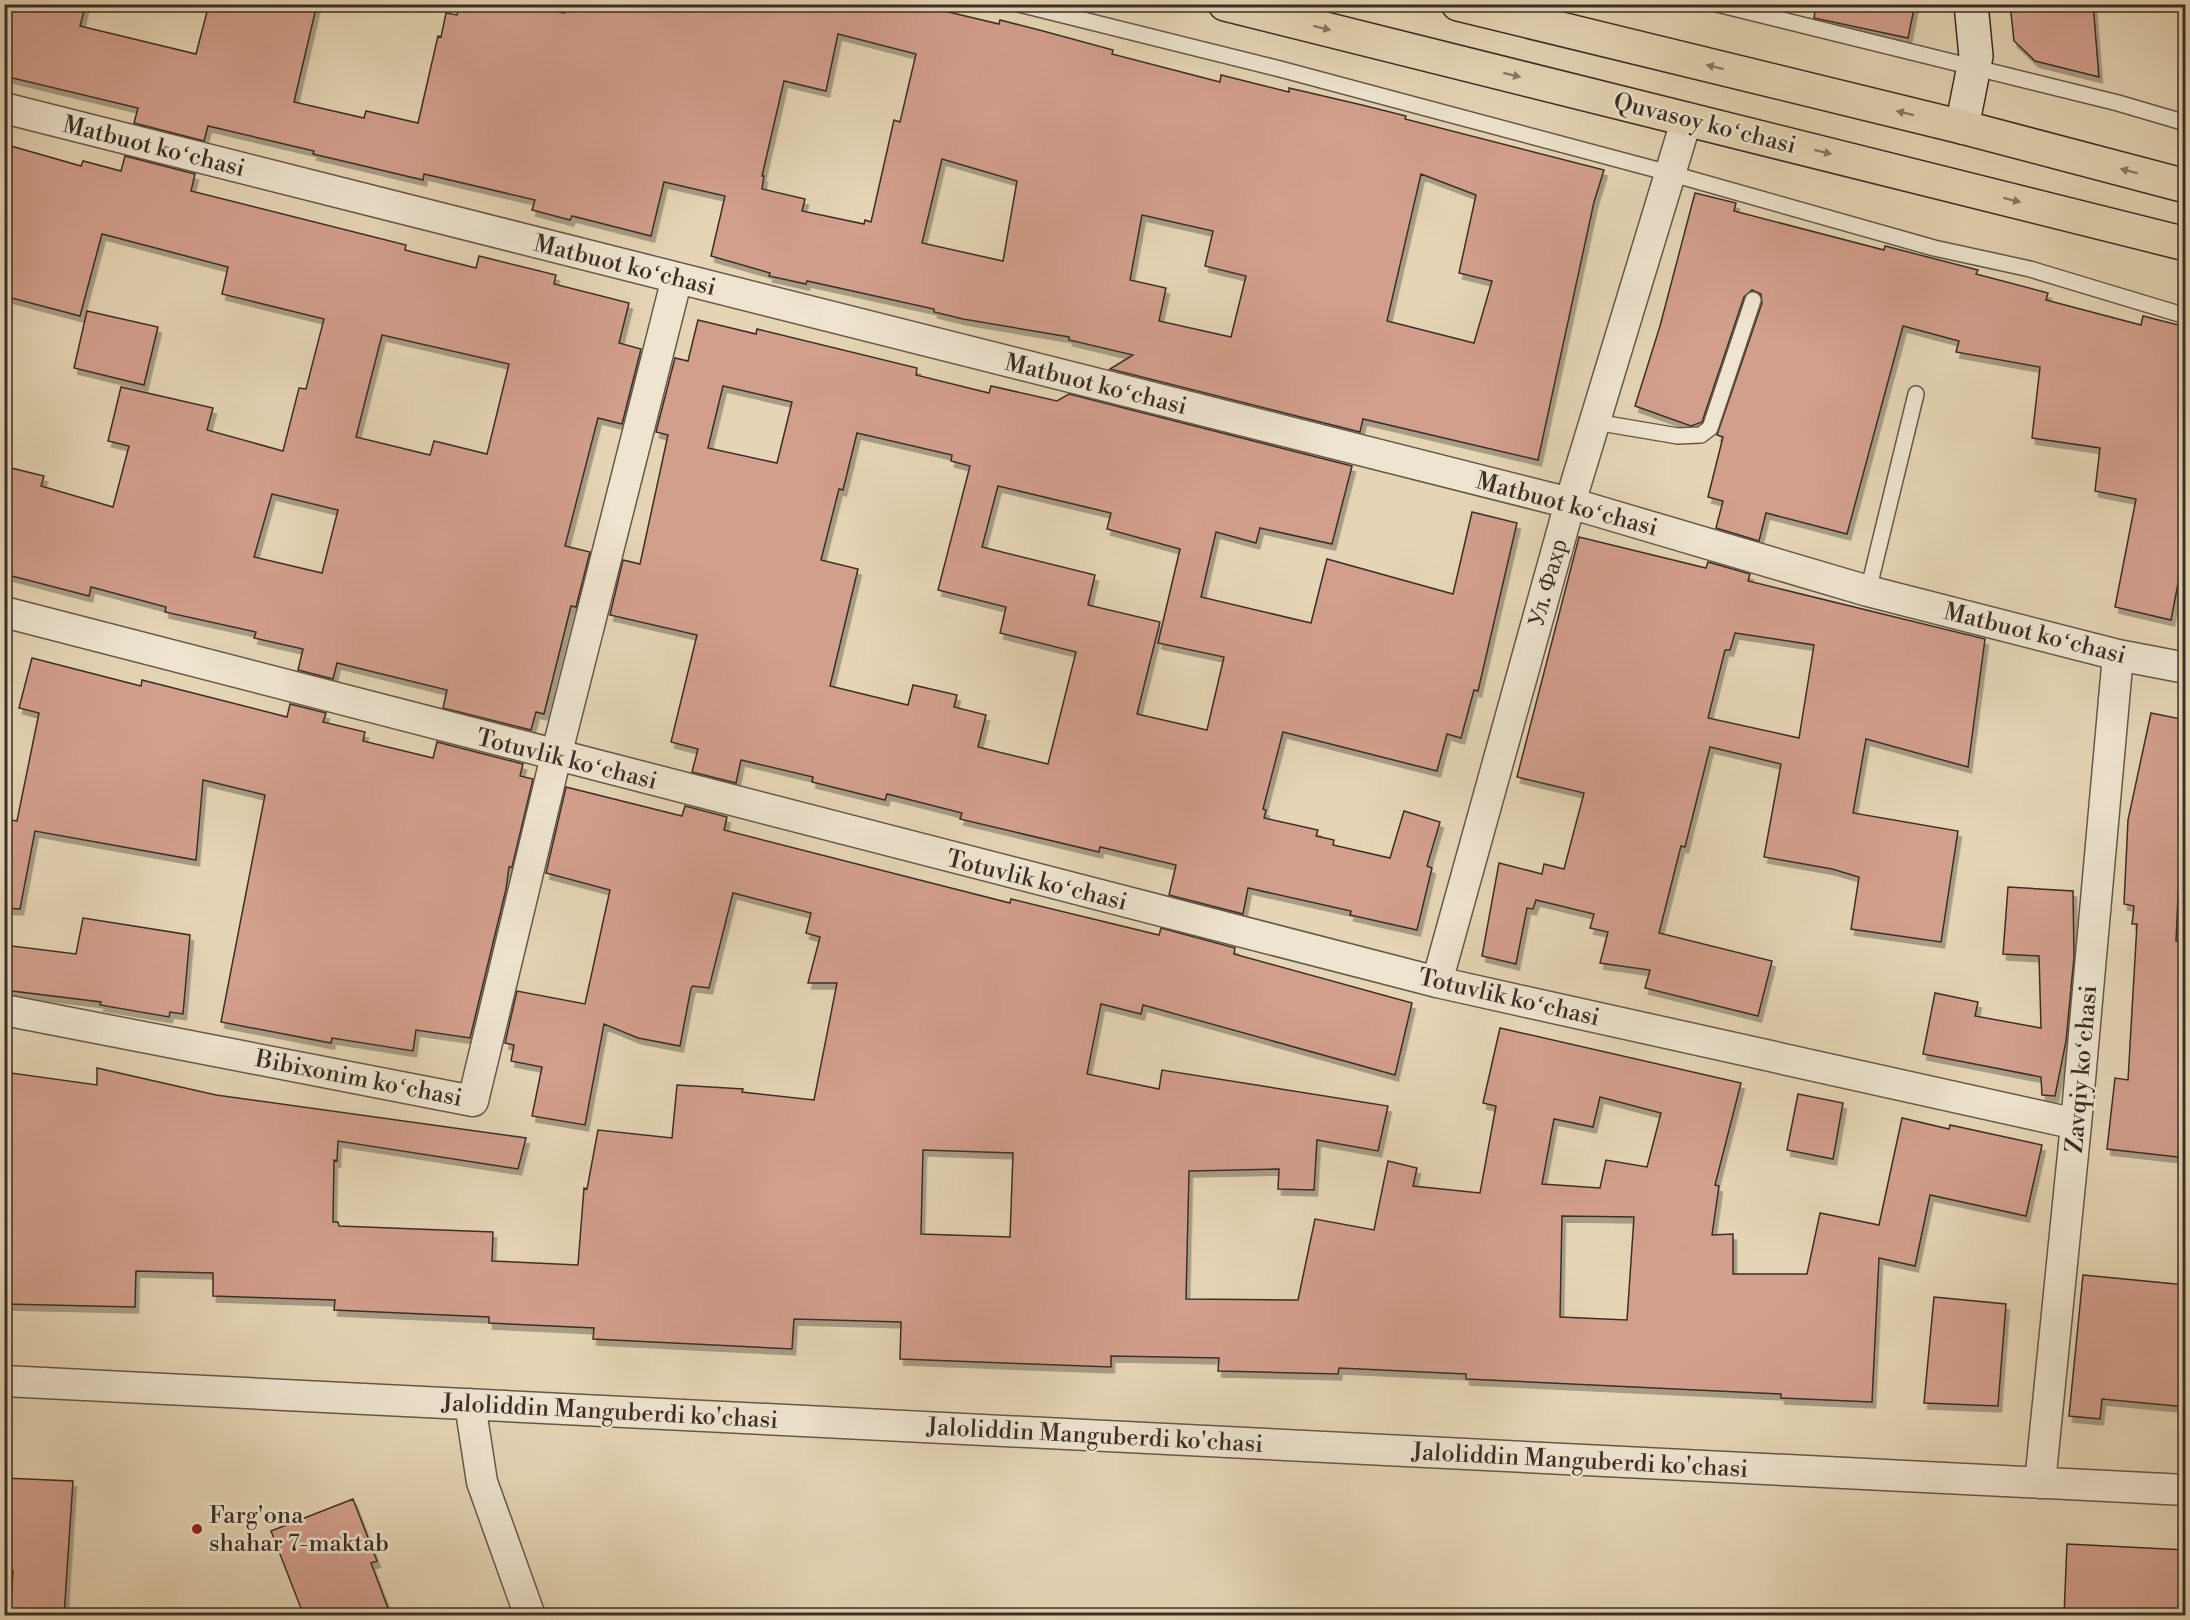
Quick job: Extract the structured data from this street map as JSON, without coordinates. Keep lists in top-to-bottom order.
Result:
{
  "streets": {
    "main road": ["Quvasoy koʻchasi"],
    "street": [
      "Matbuot koʻchasi",
      "Ул. Фахр",
      "Totuvlik koʻchasi",
      "Zavqiy koʻchasi",
      "Bibixonim koʻchasi",
      "Jaloliddin Manguberdi ko'chasi"
    ]
  },
  "crossings": [
    ["Quvasoy koʻchasi", "Ул. Фахр"],
    ["Matbuot koʻchasi", "Ул. Фахр"],
    ["Matbuot koʻchasi", "Zavqiy koʻchasi"],
    ["Ул. Фахр", "Totuvlik koʻchasi"],
    ["Totuvlik koʻchasi", "Zavqiy koʻchasi"],
    ["Totuvlik koʻchasi", "Bibixonim koʻchasi"],
    ["Zavqiy koʻchasi", "Jaloliddin Manguberdi ko'chasi"]
  ],
  "places": ["Farg'ona shahar 7-maktab"]
}
